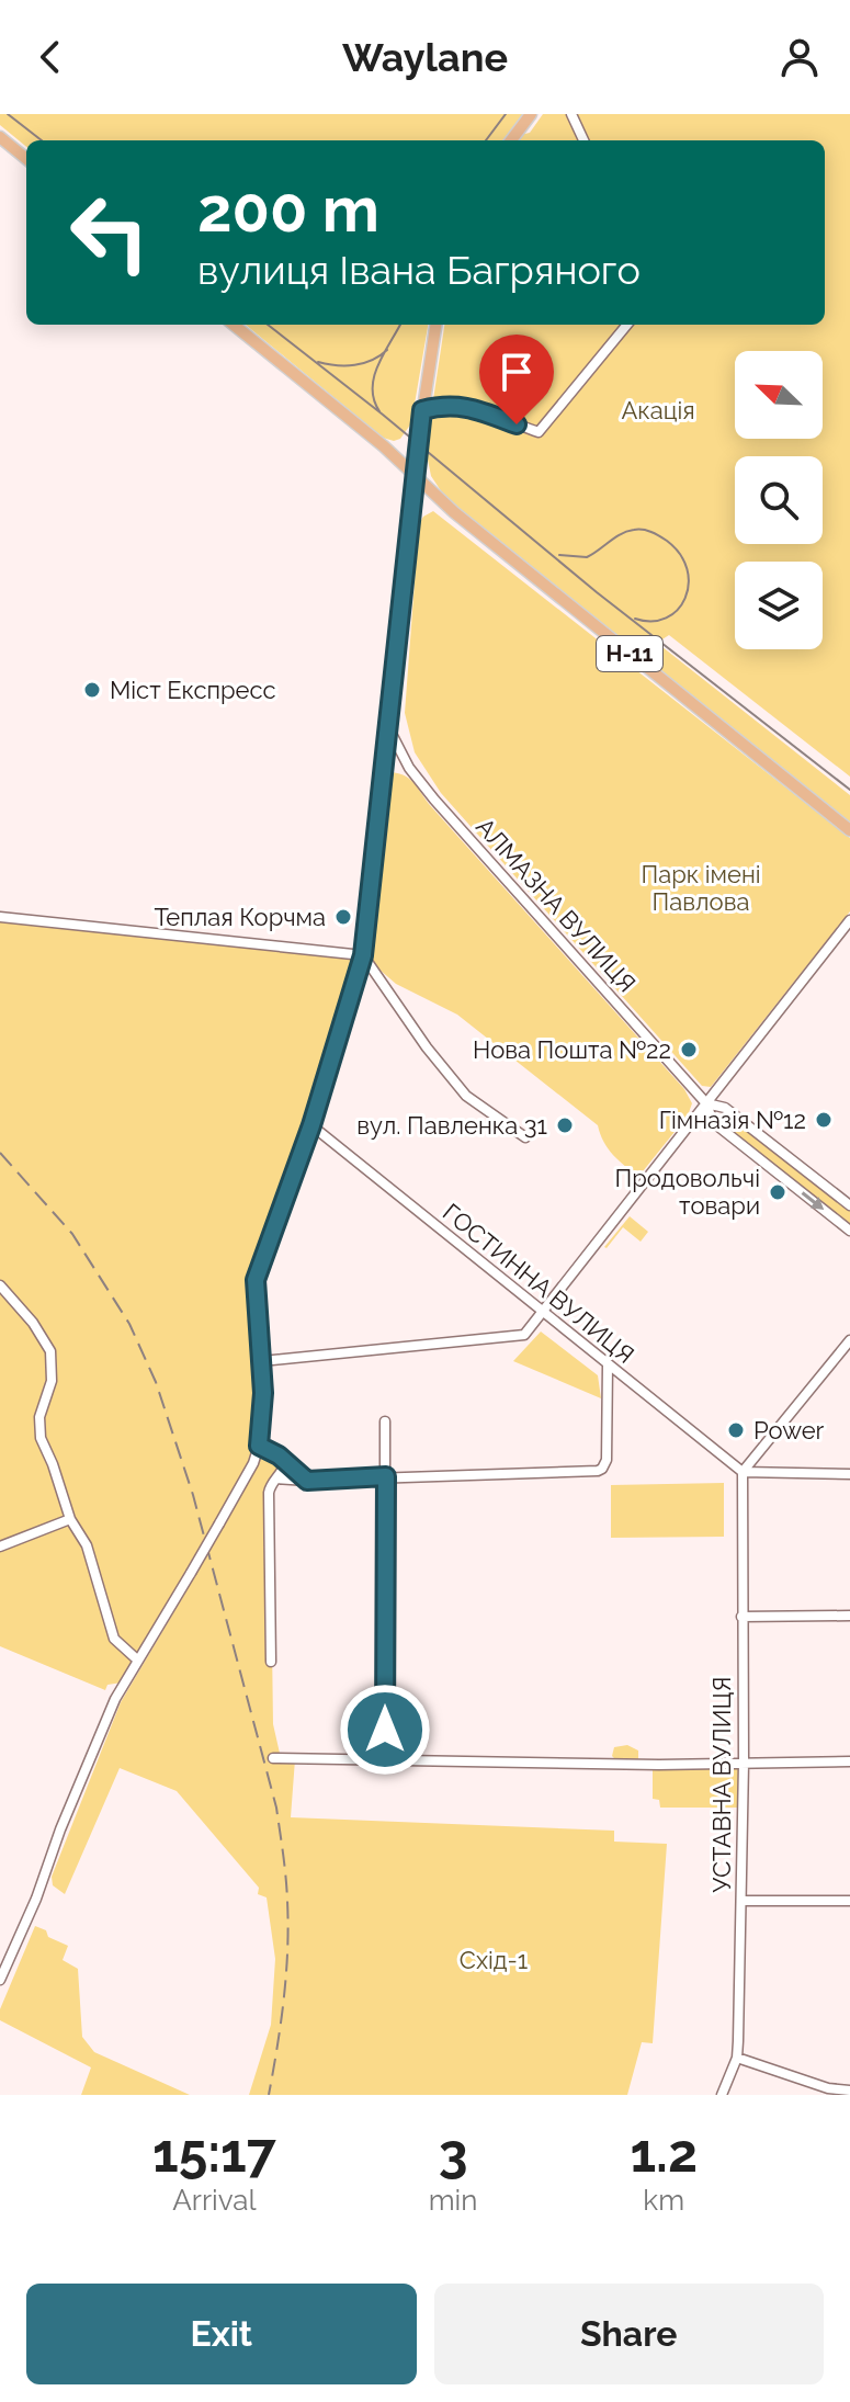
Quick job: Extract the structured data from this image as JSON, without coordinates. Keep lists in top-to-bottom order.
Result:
{
  "streets": {
    "main road": ["Н-11"],
    "street": ["АЛМАЗНА ВУЛИЦЯ", "ГОСТИННА ВУЛИЦЯ", "УСТАВНА ВУЛИЦЯ"]
  },
  "crossings": [
    ["ГОСТИННА ВУЛИЦЯ", "УСТАВНА ВУЛИЦЯ"]
  ],
  "parks": ["Акація", "Парк імені Павлова", "Схід-1"],
  "places": [
    "Міст Експресс",
    "Теплая Корчма",
    "Нова Пошта №22",
    "Гімназія №12",
    "вул. Павленка 31",
    "Продовольчі товари",
    "Power"
  ],
  "north": "top left",
  "page": {
    "header": "Waylane",
    "turn": ["200 m", "вулиця Івана Багряного"],
    "eta": [
      "15:17",
      "Arrival",
      "3",
      "min",
      "1.2",
      "km"
    ],
    "buttons": ["Exit", "Share"]
  }
}
